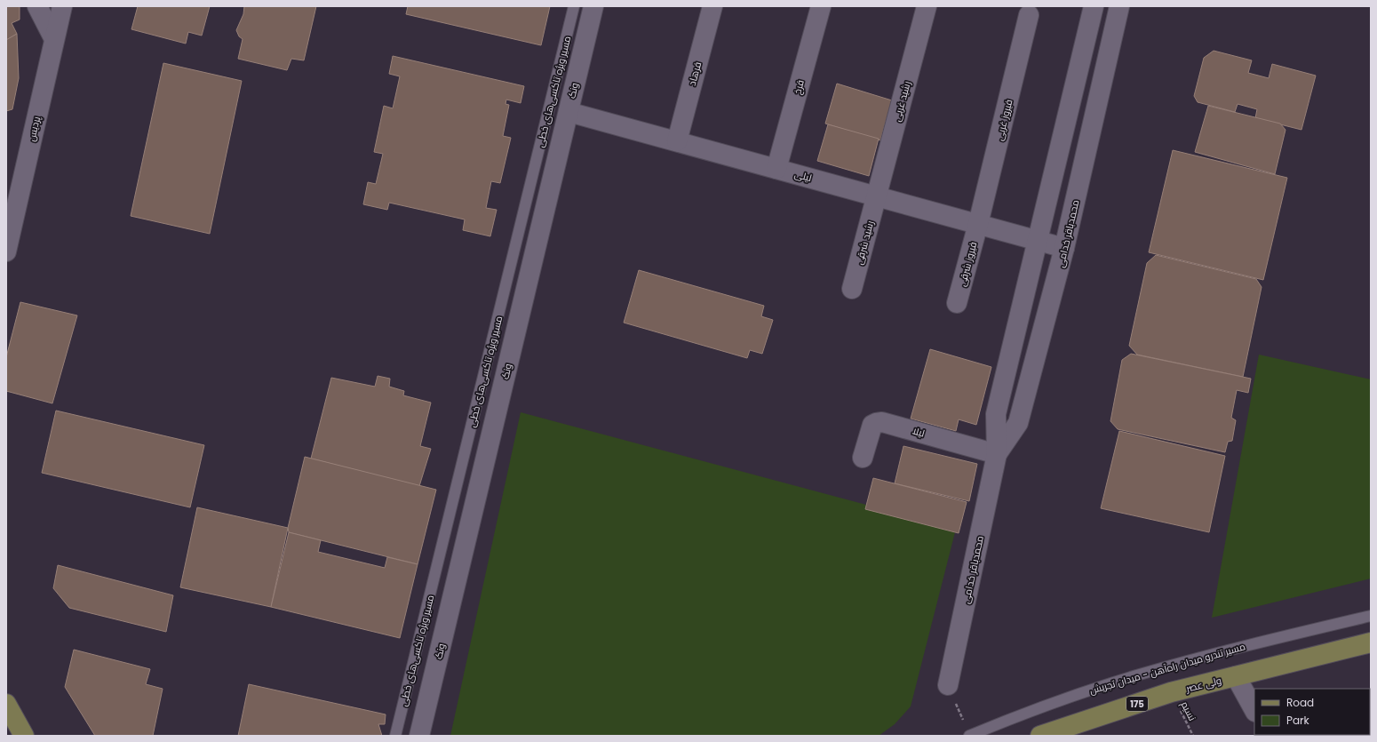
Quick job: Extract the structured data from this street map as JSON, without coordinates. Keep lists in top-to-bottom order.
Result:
{
  "streets": {
    "main road": ["ولی عصر", "175"],
    "street": [
      "فرهاد",
      "فرخ",
      "ونک",
      "رشید غربی",
      "فیروز غربی",
      "پردیس",
      "لیلی",
      "محمدباقر خدامی",
      "رشید شرقی",
      "فیروز شرقی",
      "لیلا"
    ],
    "lane": ["مسیر ویژه تاکسی‌های خطی", "مسیر تندرو میدان راه‌آهن - میدان تجریش"],
    "path": ["نسیم"]
  },
  "crossings": [
    ["فرهاد", "لیلی"],
    ["فرخ", "لیلی"],
    ["ونک", "لیلی"],
    ["رشید غربی", "لیلی"],
    ["رشید غربی", "رشید شرقی"],
    ["فیروز غربی", "لیلی"],
    ["فیروز غربی", "فیروز شرقی"],
    ["لیلی", "محمدباقر خدامی"],
    ["لیلی", "رشید شرقی"],
    ["لیلی", "فیروز شرقی"],
    ["محمدباقر خدامی", "لیلا"],
    ["ولی عصر", "نسیم"]
  ],
  "legend": ["Road", "Park"]
}
